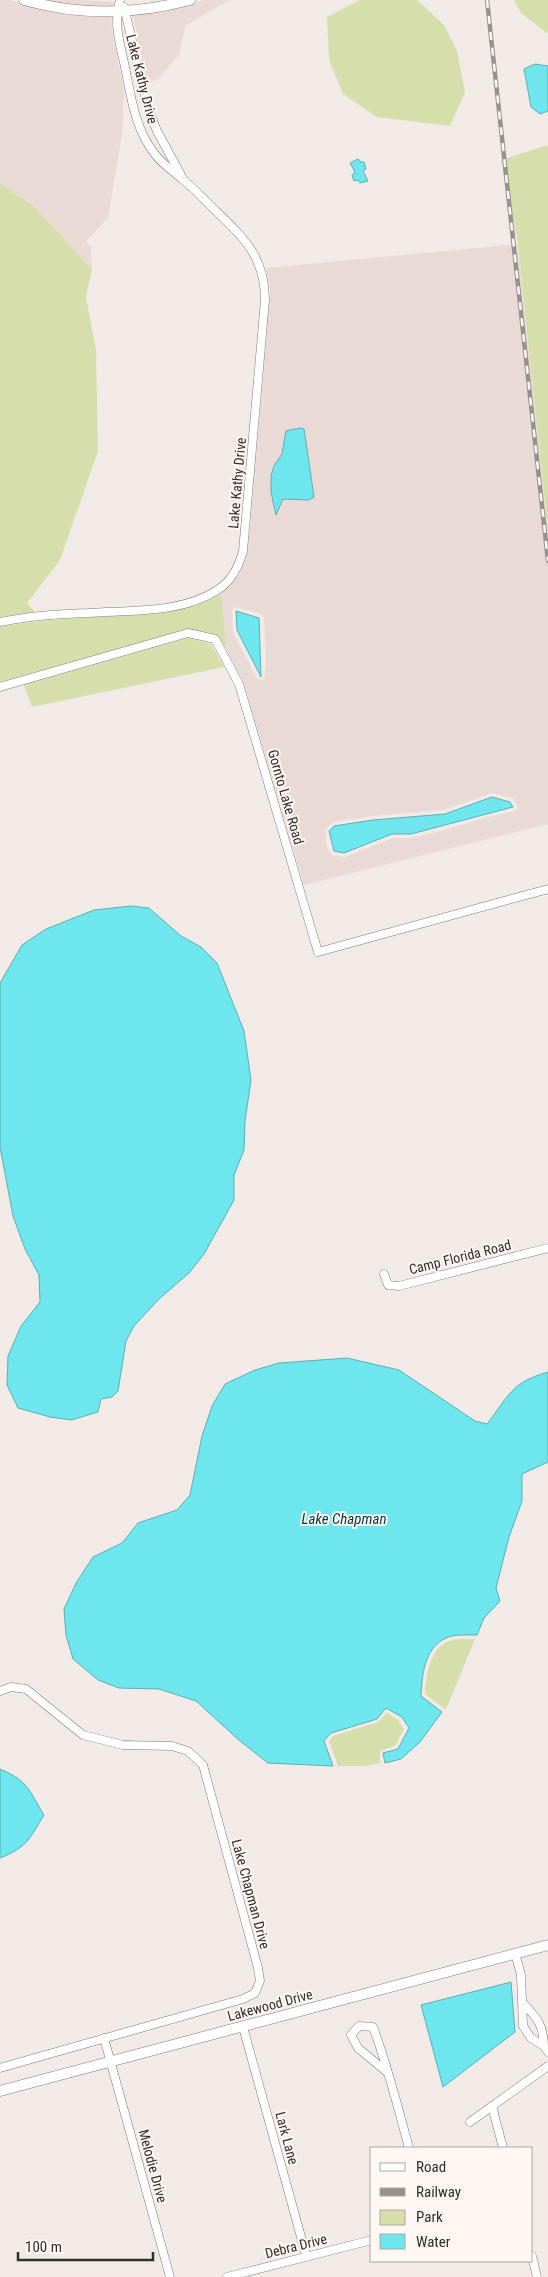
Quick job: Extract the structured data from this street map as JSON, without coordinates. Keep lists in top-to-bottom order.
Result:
{
  "streets": {
    "street": [
      "Lake Kathy Drive",
      "Gornto Lake Road",
      "Camp Florida Road",
      "Lake Chapman Drive",
      "Lakewood Drive",
      "Lark Lane",
      "Melodie Drive",
      "Debra Drive"
    ]
  },
  "crossings": [
    ["Lake Chapman Drive", "Melodie Drive"],
    ["Lakewood Drive", "Lark Lane"],
    ["Lakewood Drive", "Melodie Drive"],
    ["Lark Lane", "Debra Drive"]
  ],
  "water": ["Lake Chapman"],
  "legend": [
    "Road",
    "Railway",
    "Park",
    "Water"
  ],
  "scale_bar": "100 m"
}
